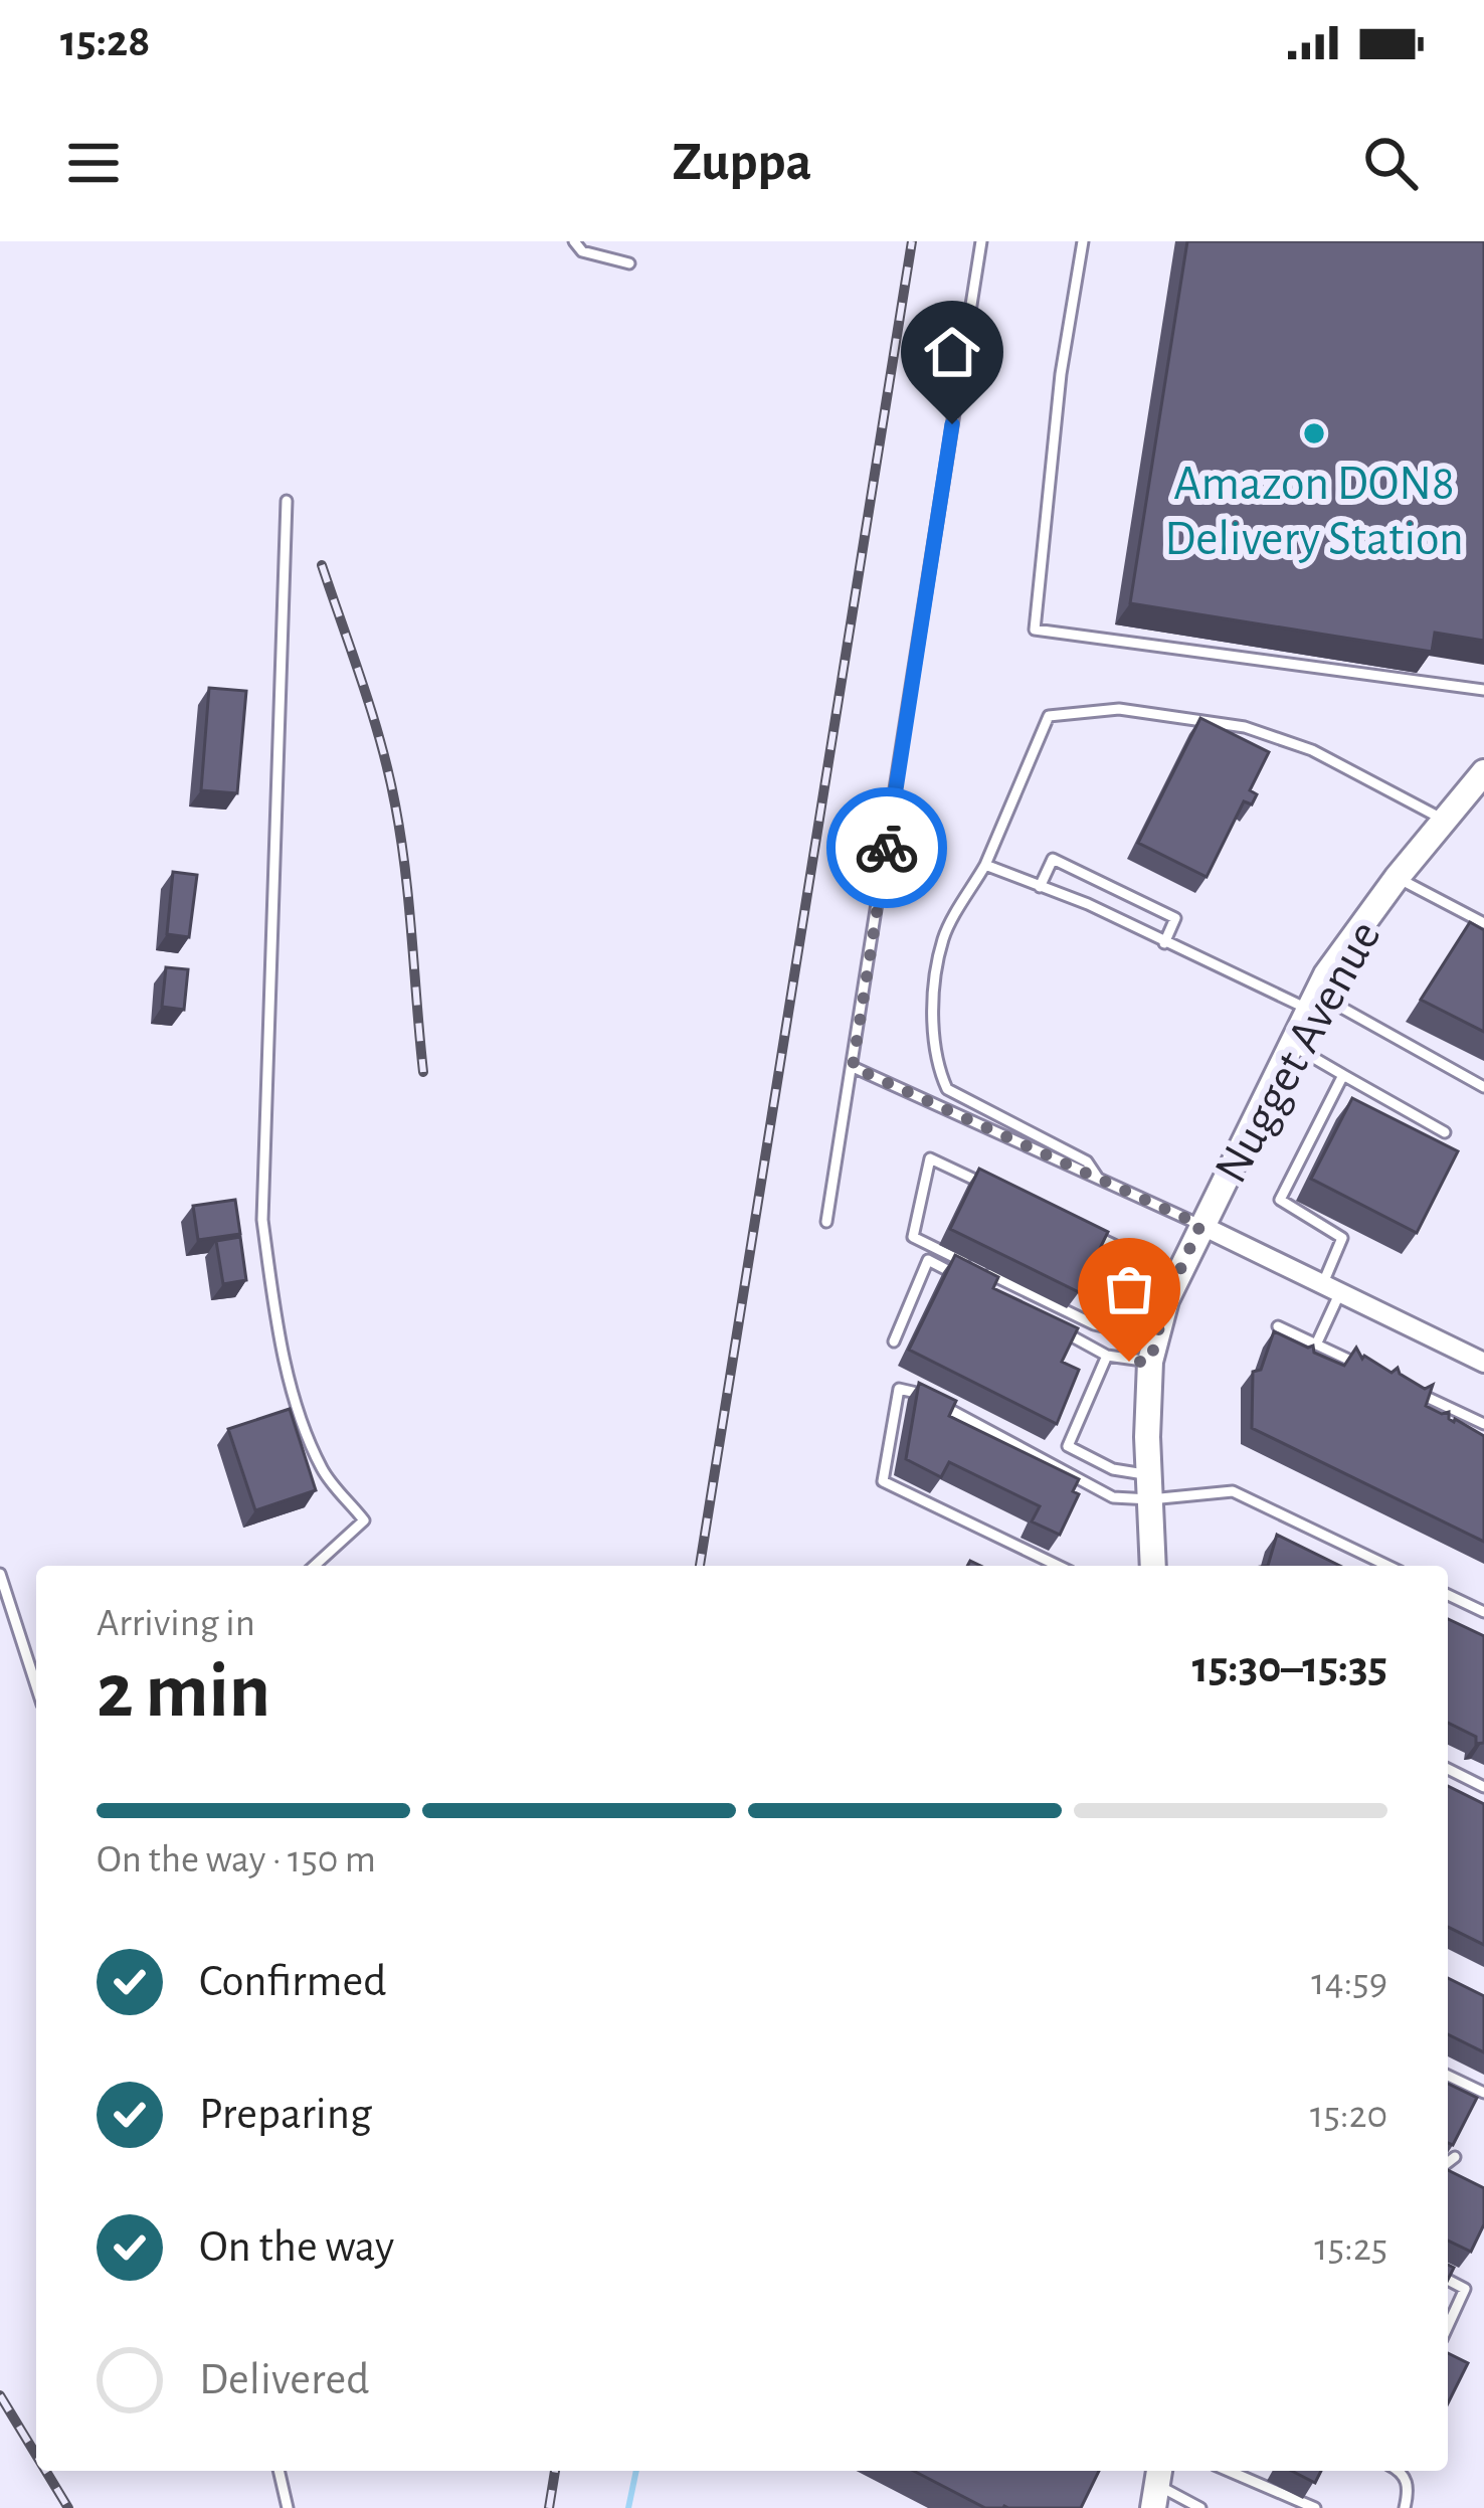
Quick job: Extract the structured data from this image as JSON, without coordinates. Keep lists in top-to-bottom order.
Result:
{
  "streets": {
    "street": ["Nugget Avenue"]
  },
  "places": ["Amazon DON8 Delivery Station"],
  "page": {
    "status": "15:28",
    "header": "Zuppa",
    "heading": ["2 min", "Arriving in", "15:30–15:35"],
    "bar": "On the way · 150 m",
    "list": [
      ["Confirmed", "14:59"],
      ["Preparing", "15:20"],
      ["On the way", "15:25"],
      "Delivered"
    ]
  }
}
